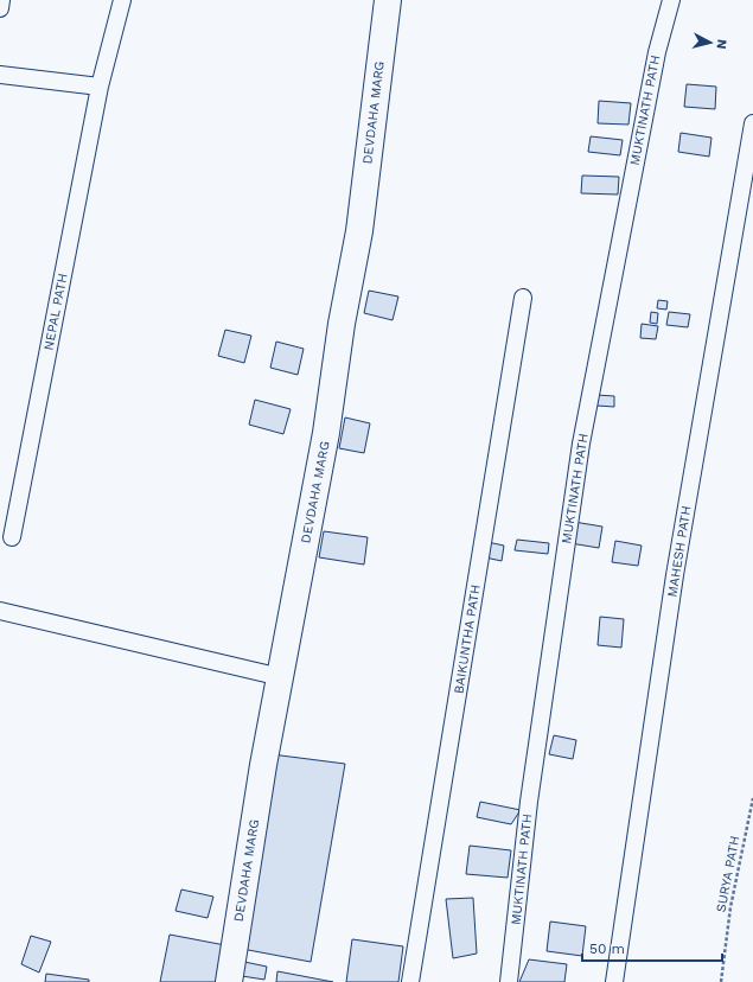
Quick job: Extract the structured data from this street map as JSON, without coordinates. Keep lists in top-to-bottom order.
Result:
{
  "streets": {
    "main road": ["DEVDAHA MARG"],
    "street": [
      "MUKTINATH PATH",
      "NEPAL PATH",
      "MAHESH PATH",
      "BAIKUNTHA PATH"
    ],
    "path": ["SURYA PATH"]
  },
  "scale_bar": "50 m",
  "north": "right"
}
